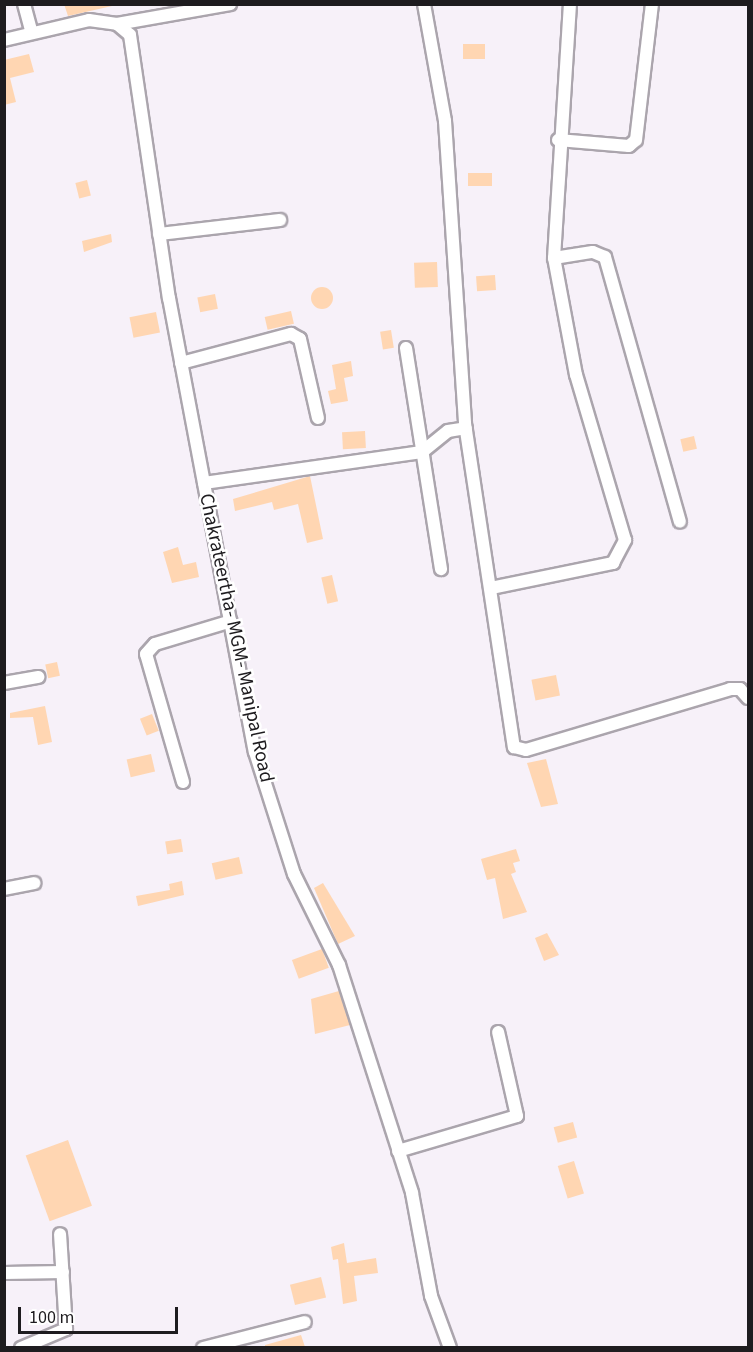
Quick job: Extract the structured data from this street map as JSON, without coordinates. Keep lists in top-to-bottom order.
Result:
{
  "streets": {
    "street": ["Chakrateertha- MGM- Manipal Road"]
  },
  "scale_bar": "100 m"
}
